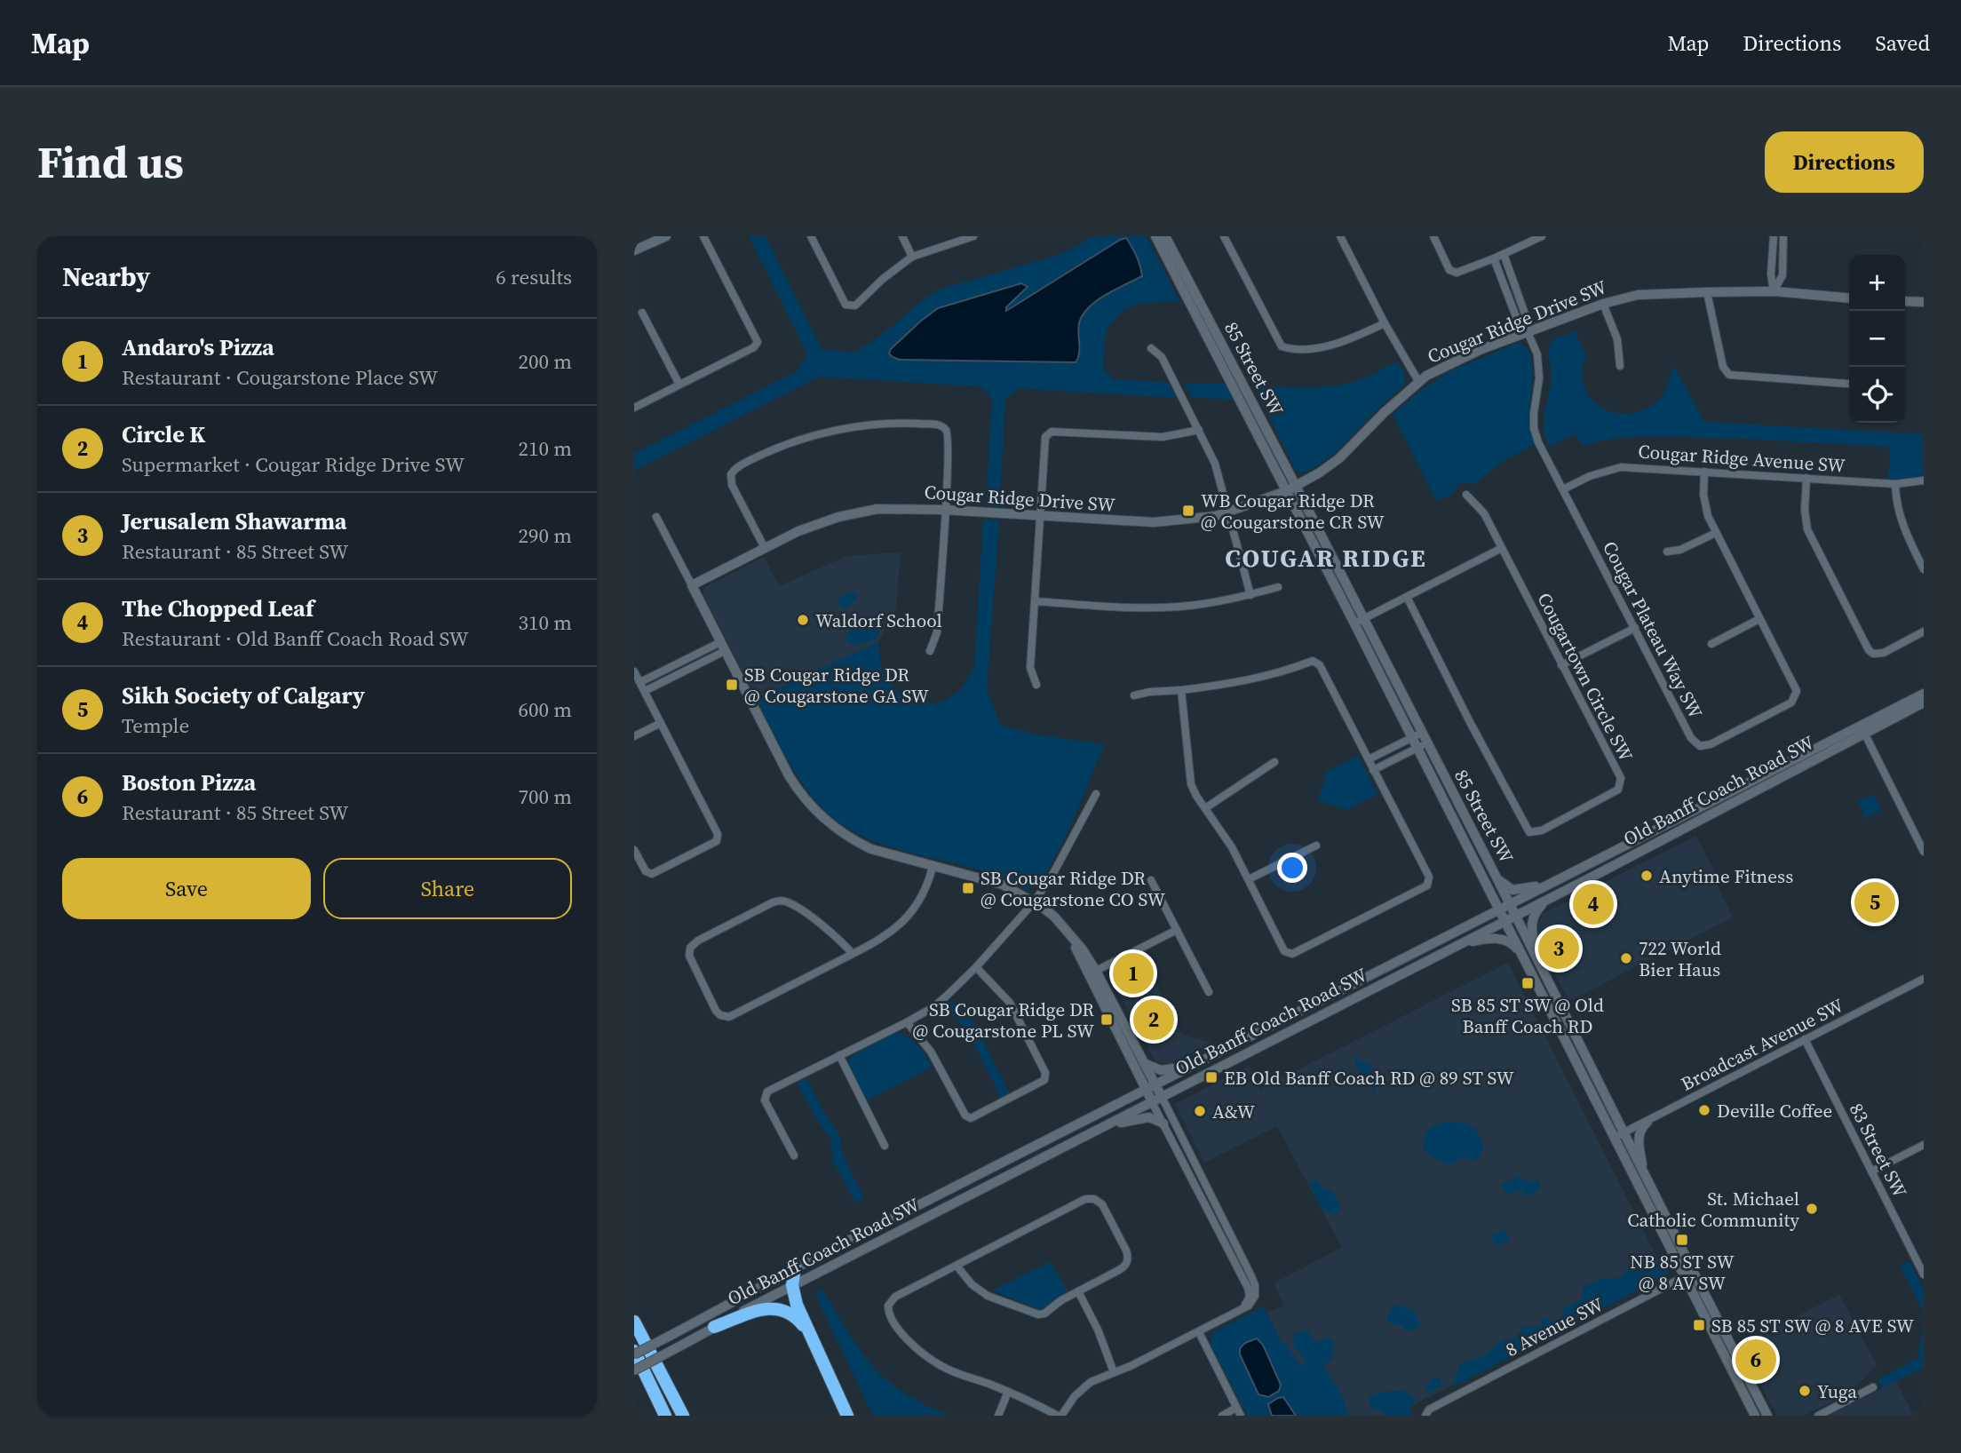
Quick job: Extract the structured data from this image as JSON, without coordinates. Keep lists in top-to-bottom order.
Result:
{
  "streets": {
    "main road": ["Cougar Ridge Drive SW", "85 Street SW", "Old Banff Coach Road SW"],
    "street": [
      "Cougar Ridge Avenue SW",
      "Cougar Plateau Way SW",
      "Cougartown Circle SW",
      "Broadcast Avenue SW",
      "83 Street SW",
      "8 Avenue SW"
    ]
  },
  "crossings": [
    ["Cougar Ridge Drive SW", "85 Street SW"],
    ["Cougar Ridge Drive SW", "Cougar Plateau Way SW"],
    ["85 Street SW", "Old Banff Coach Road SW"],
    ["85 Street SW", "Broadcast Avenue SW"],
    ["85 Street SW", "8 Avenue SW"],
    ["Cougar Ridge Avenue SW", "Cougar Plateau Way SW"],
    ["Broadcast Avenue SW", "83 Street SW"]
  ],
  "districts": ["COUGAR RIDGE"],
  "places": {
    "transit": [
      "WB Cougar Ridge DR @ Cougarstone CR SW",
      "SB Cougar Ridge DR @ Cougarstone GA SW",
      "SB Cougar Ridge DR @ Cougarstone CO SW",
      "SB 85 ST SW @ Old Banff Coach RD",
      "SB Cougar Ridge DR @ Cougarstone PL SW",
      "EB Old Banff Coach RD @ 89 ST SW",
      "NB 85 ST SW @ 8 AV SW",
      "SB 85 ST SW @ 8 AVE SW"
    ],
    "other": [
      "Waldorf School",
      "Anytime Fitness",
      "722 World Bier Haus",
      "Deville Coffee",
      "A&W",
      "St. Michael Catholic Community",
      "Yuga"
    ]
  },
  "page": {
    "header": "Map",
    "nav": ["Map", "Directions", "Saved"],
    "buttons": [
      "Directions",
      ["Save", "Share"]
    ],
    "title": "Find us",
    "heading": ["Nearby", "6 results"],
    "map_buttons": ["+", "−"],
    "list": [
      {
        "mark": "1",
        "name": "Andaro's Pizza",
        "note": "Restaurant · Cougarstone Place SW",
        "value": "200 m"
      },
      {
        "mark": "2",
        "name": "Circle K",
        "note": "Supermarket · Cougar Ridge Drive SW",
        "value": "210 m"
      },
      {
        "mark": "3",
        "name": "Jerusalem Shawarma",
        "note": "Restaurant · 85 Street SW",
        "value": "290 m"
      },
      {
        "mark": "4",
        "name": "The Chopped Leaf",
        "note": "Restaurant · Old Banff Coach Road SW",
        "value": "310 m"
      },
      {
        "mark": "5",
        "name": "Sikh Society of Calgary",
        "note": "Temple",
        "value": "600 m"
      },
      {
        "mark": "6",
        "name": "Boston Pizza",
        "note": "Restaurant · 85 Street SW",
        "value": "700 m"
      }
    ],
    "pins": [
      "5",
      "4",
      "3",
      "1",
      "2",
      "6"
    ]
  }
}
